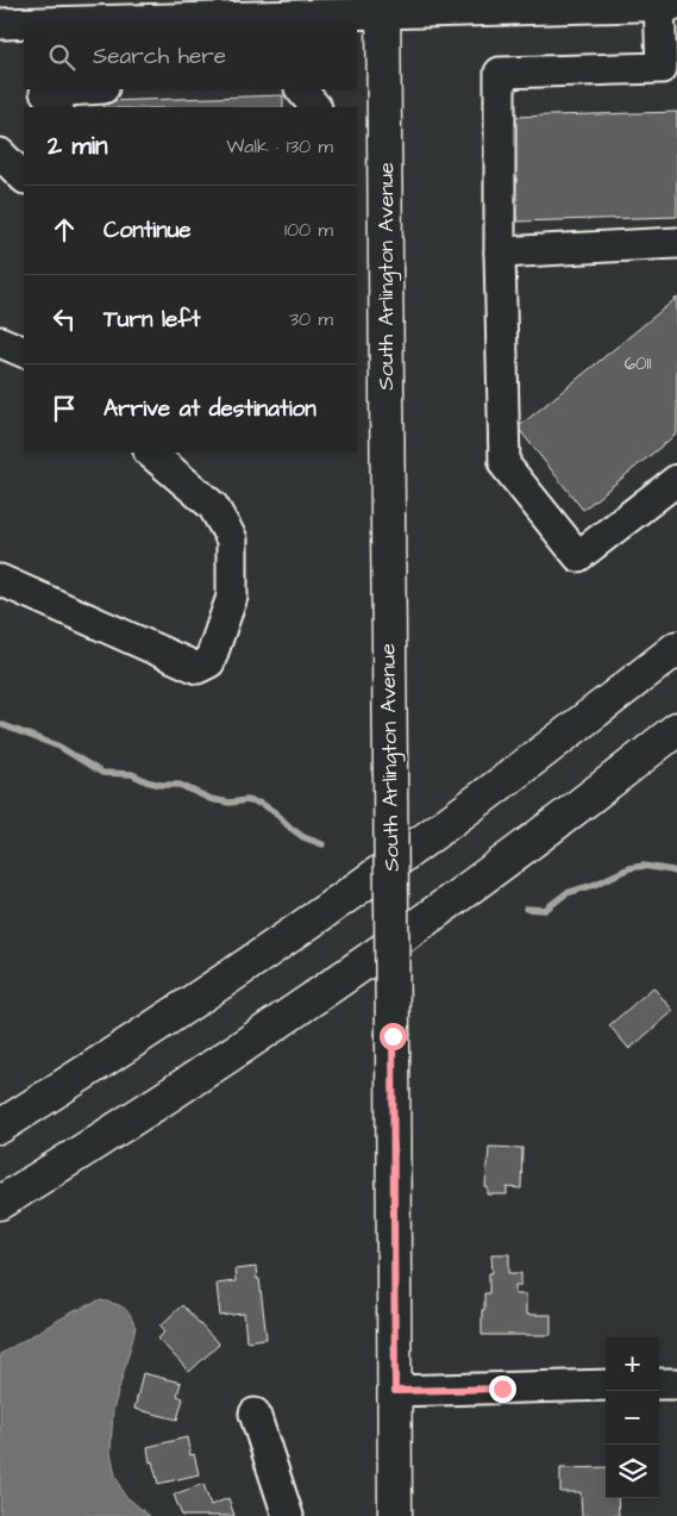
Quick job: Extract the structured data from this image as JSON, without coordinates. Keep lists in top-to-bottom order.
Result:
{
  "streets": {
    "main road": ["South Arlington Avenue"]
  },
  "house_numbers": ["6011"],
  "page": {
    "search": "Search here",
    "heading": ["2 min", "Walk · 130 m"],
    "list": [
      ["Continue", "100 m"],
      ["Turn left", "30 m"],
      "Arrive at destination"
    ],
    "map_buttons": ["+", "−"]
  }
}
